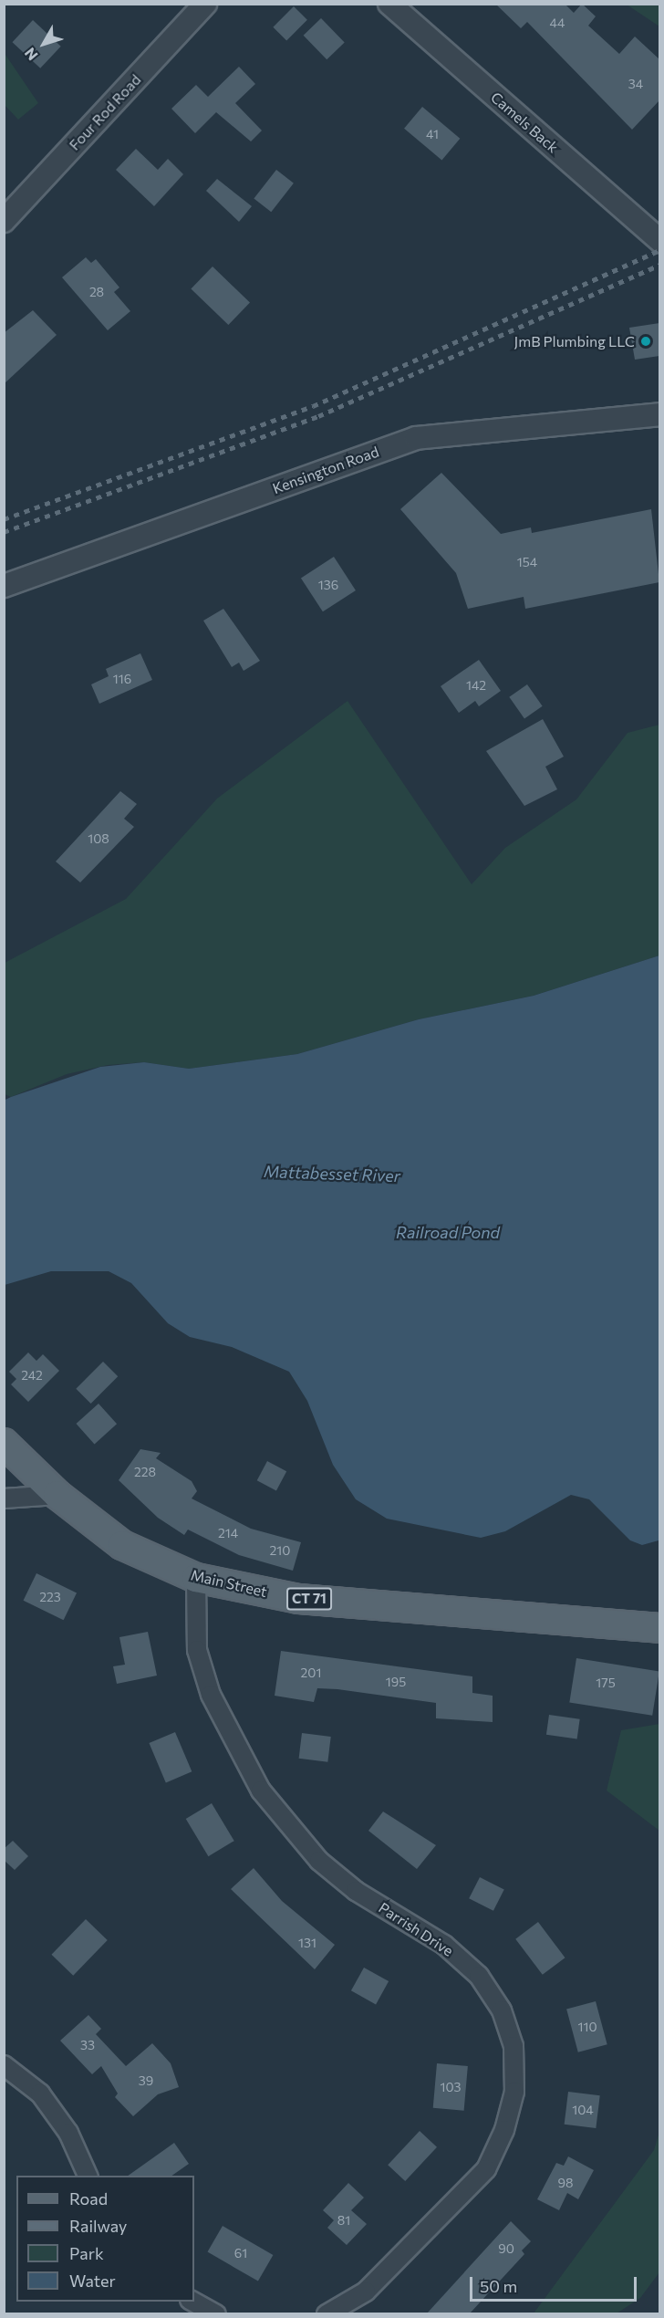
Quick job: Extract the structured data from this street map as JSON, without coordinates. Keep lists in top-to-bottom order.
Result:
{
  "streets": {
    "main road": ["Main Street", "CT 71"],
    "street": [
      "Four Rod Road",
      "Camels Back",
      "Kensington Road",
      "Parrish Drive"
    ]
  },
  "crossings": [
    ["Main Street", "Parrish Drive"]
  ],
  "water": ["Mattabesset River", "Railroad Pond"],
  "places": ["JmB Plumbing LLC"],
  "house_numbers": [
    "44",
    "34",
    "41",
    "28",
    "154",
    "136",
    "116",
    "142",
    "108",
    "242",
    "228",
    "214",
    "210",
    "223",
    "201",
    "195",
    "175",
    "131",
    "110",
    "33",
    "39",
    "103",
    "104",
    "98",
    "81",
    "90",
    "61"
  ],
  "legend": [
    "Road",
    "Railway",
    "Park",
    "Water"
  ],
  "scale_bar": "50 m",
  "north": "bottom left"
}
